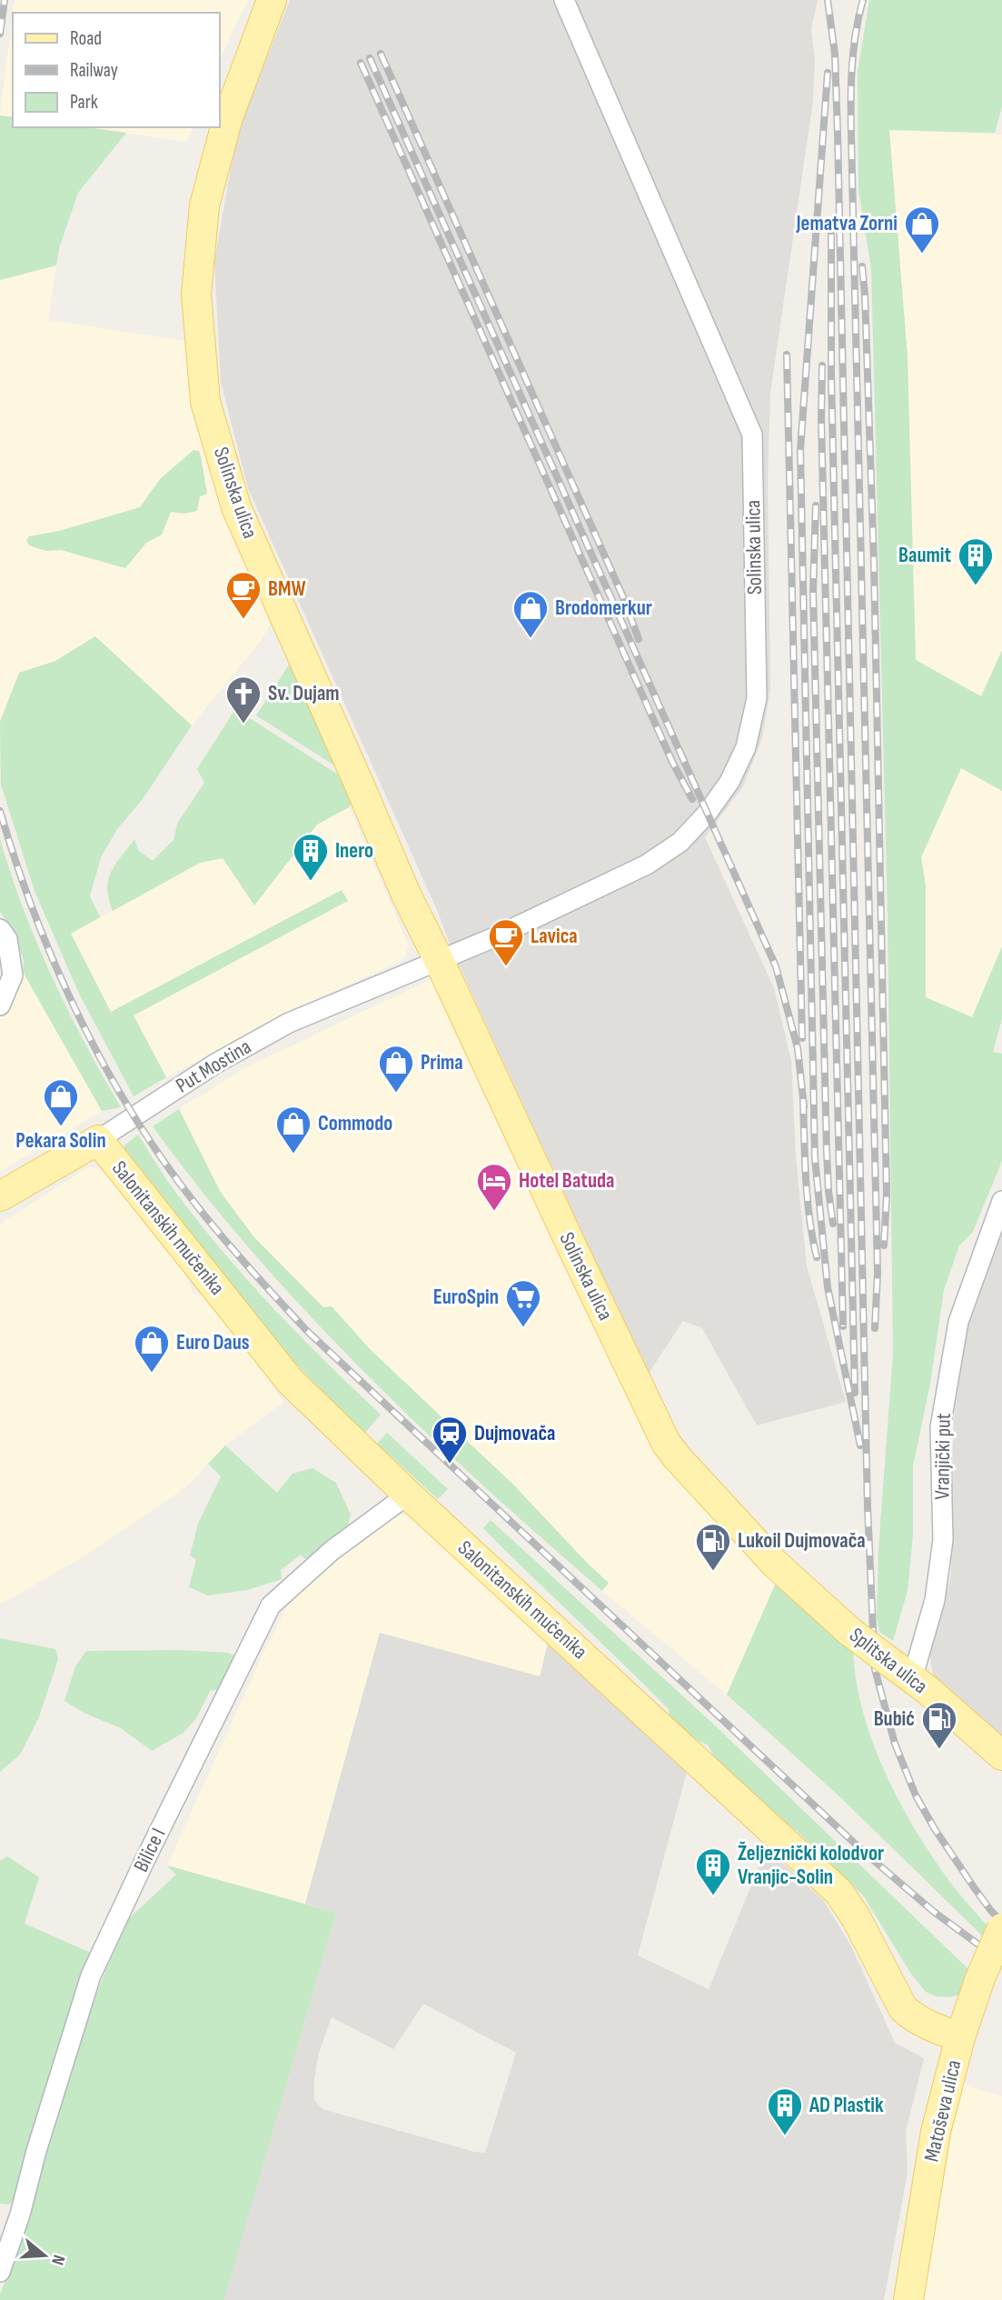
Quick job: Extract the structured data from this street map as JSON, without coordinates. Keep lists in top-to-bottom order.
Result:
{
  "streets": {
    "main road": [
      "Solinska ulica",
      "Put Mostina",
      "Salonitanskih mučenika",
      "Splitska ulica",
      "Matoševa ulica"
    ],
    "street": ["Vranjički put", "Bilice I"]
  },
  "crossings": [
    ["Solinska ulica", "Put Mostina"],
    ["Solinska ulica", "Splitska ulica"],
    ["Put Mostina", "Salonitanskih mučenika"],
    ["Salonitanskih mučenika", "Bilice I"],
    ["Salonitanskih mučenika", "Matoševa ulica"],
    ["Vranjički put", "Splitska ulica"]
  ],
  "places": {
    "shop": [
      "Jematva Zorni",
      "Brodomerkur",
      "Prima",
      "Pekara Solin",
      "Commodo",
      "Euro Daus"
    ],
    "building": [
      "Baumit",
      "Inero",
      "Željeznički kolodvor Vranjic-Solin",
      "AD Plastik"
    ],
    "cafe": ["BMW", "Lavica"],
    "church": ["Sv. Dujam"],
    "hotel": ["Hotel Batuda"],
    "supermarket": ["EuroSpin"],
    "station": ["Dujmovača"],
    "fuel station": ["Lukoil Dujmovača", "Bubić"]
  },
  "legend": ["Road", "Railway", "Park"],
  "north": "right"
}
